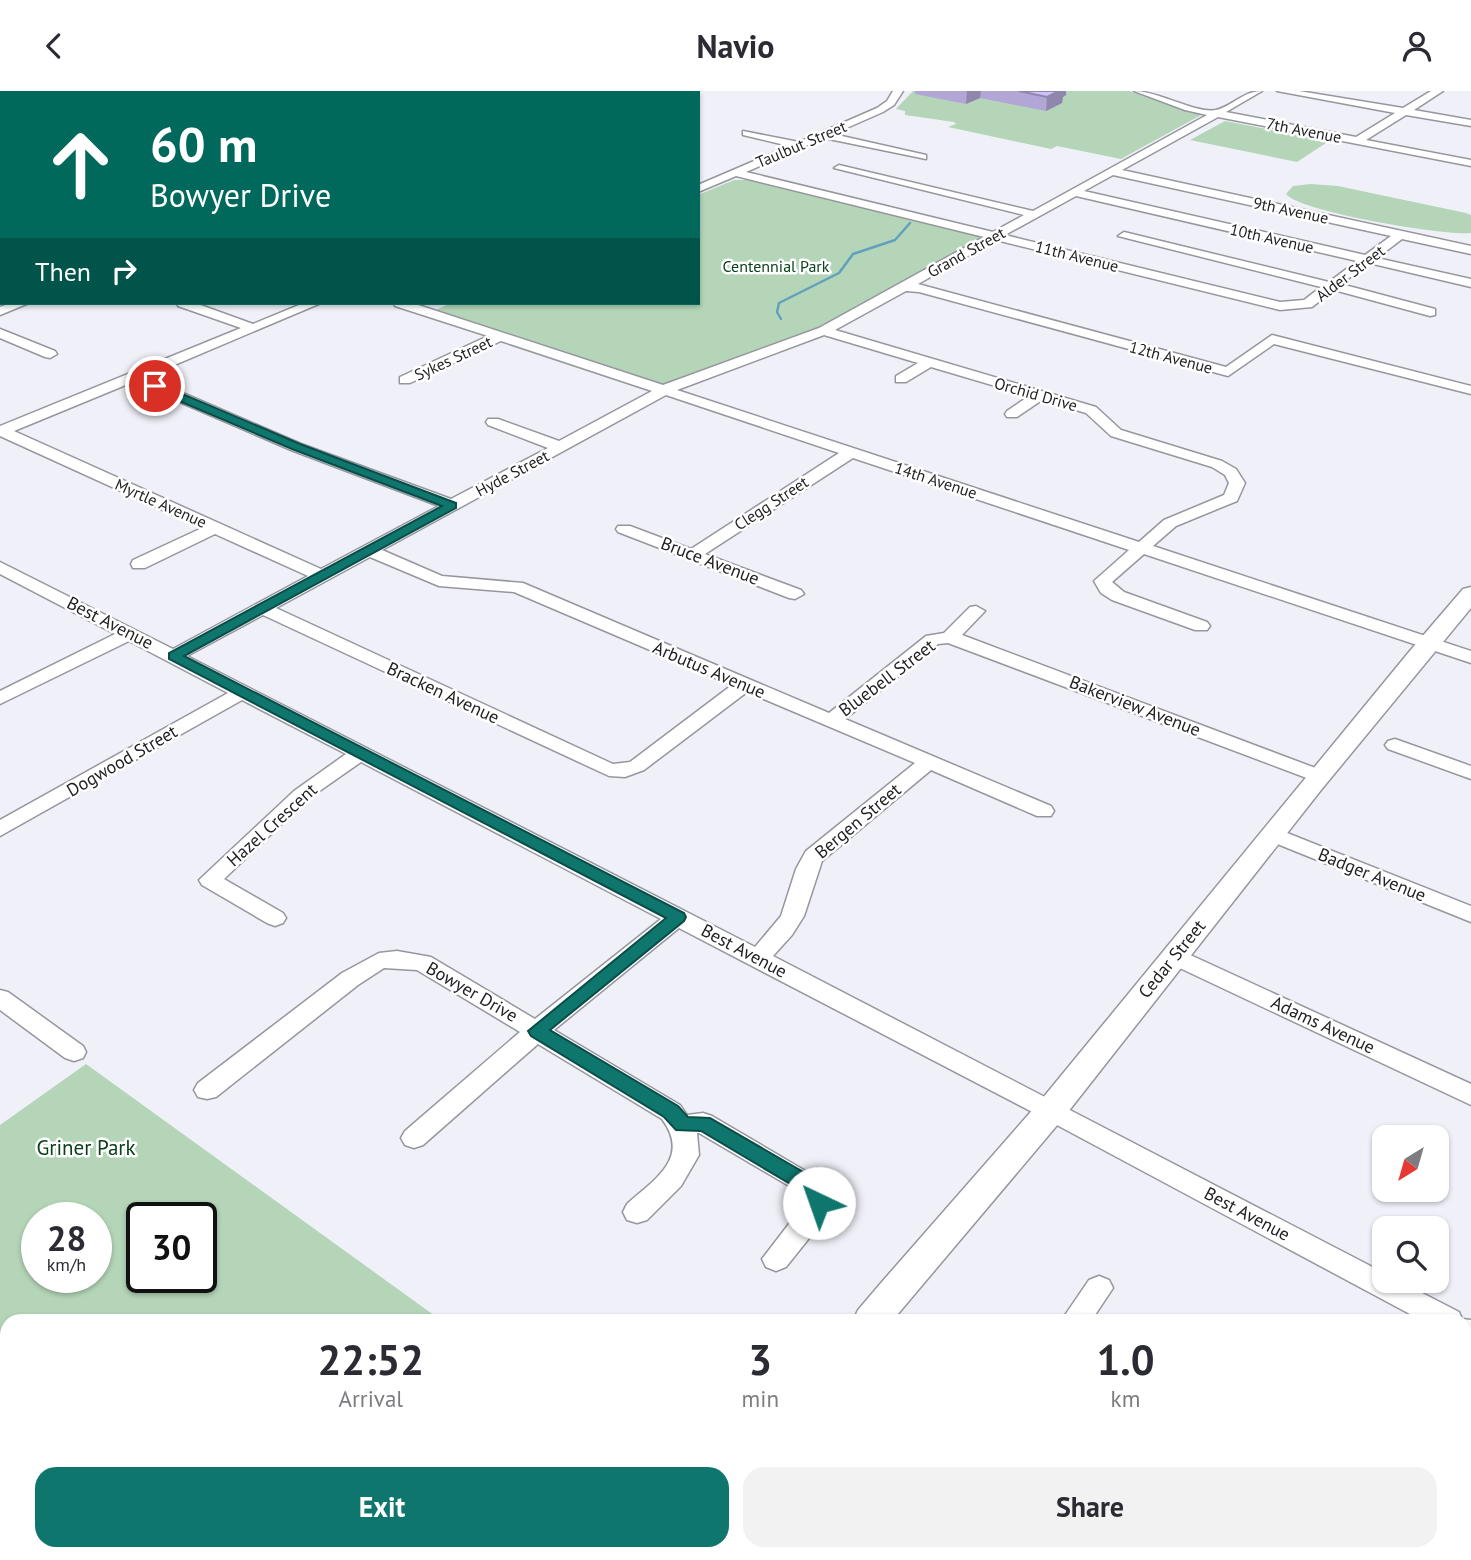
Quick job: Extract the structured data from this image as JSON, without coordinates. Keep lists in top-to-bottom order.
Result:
{
  "streets": {
    "main road": ["Cedar Street"],
    "street": [
      "7th Avenue",
      "Taulbut Street",
      "9th Avenue",
      "10th Avenue",
      "Grand Street",
      "11th Avenue",
      "Alder Street",
      "12th Avenue",
      "Sykes Street",
      "Orchid Drive",
      "Hyde Street",
      "14th Avenue",
      "Myrtle Avenue",
      "Clegg Street",
      "Bruce Avenue",
      "Best Avenue",
      "Arbutus Avenue",
      "Bluebell Street",
      "Bracken Avenue",
      "Bakerview Avenue",
      "Dogwood Street",
      "Bergen Street",
      "Hazel Crescent",
      "Badger Avenue",
      "Bowyer Drive",
      "Adams Avenue"
    ]
  },
  "crossings": [
    ["7th Avenue", "Grand Street"],
    ["Taulbut Street", "11th Avenue"],
    ["9th Avenue", "Grand Street"],
    ["9th Avenue", "Alder Street"],
    ["10th Avenue", "Grand Street"],
    ["10th Avenue", "Alder Street"],
    ["Grand Street", "11th Avenue"],
    ["Grand Street", "12th Avenue"],
    ["Grand Street", "Orchid Drive"],
    ["Grand Street", "Hyde Street"],
    ["Grand Street", "14th Avenue"],
    ["11th Avenue", "Alder Street"],
    ["Sykes Street", "14th Avenue"],
    ["Orchid Drive", "14th Avenue"],
    ["Hyde Street", "14th Avenue"],
    ["Hyde Street", "Myrtle Avenue"],
    ["Hyde Street", "Best Avenue"],
    ["Hyde Street", "Arbutus Avenue"],
    ["Hyde Street", "Bracken Avenue"],
    ["14th Avenue", "Clegg Street"],
    ["14th Avenue", "Cedar Street"],
    ["Clegg Street", "Bruce Avenue"],
    ["Best Avenue", "Dogwood Street"],
    ["Best Avenue", "Bergen Street"],
    ["Best Avenue", "Hazel Crescent"],
    ["Best Avenue", "Cedar Street"],
    ["Arbutus Avenue", "Bluebell Street"],
    ["Arbutus Avenue", "Bracken Avenue"],
    ["Arbutus Avenue", "Bergen Street"],
    ["Bluebell Street", "Bakerview Avenue"],
    ["Bakerview Avenue", "Cedar Street"],
    ["Badger Avenue", "Cedar Street"],
    ["Cedar Street", "Adams Avenue"]
  ],
  "parks": ["Centennial Park", "Griner Park"],
  "north": "bottom left",
  "page": {
    "header": "Navio",
    "turn": ["60 m", "Bowyer Drive"],
    "then": "Then",
    "speed": "28 km/h",
    "limit": "30",
    "eta": [
      "22:52",
      "Arrival",
      "3",
      "min",
      "1.0",
      "km"
    ],
    "buttons": ["Exit", "Share"]
  }
}
